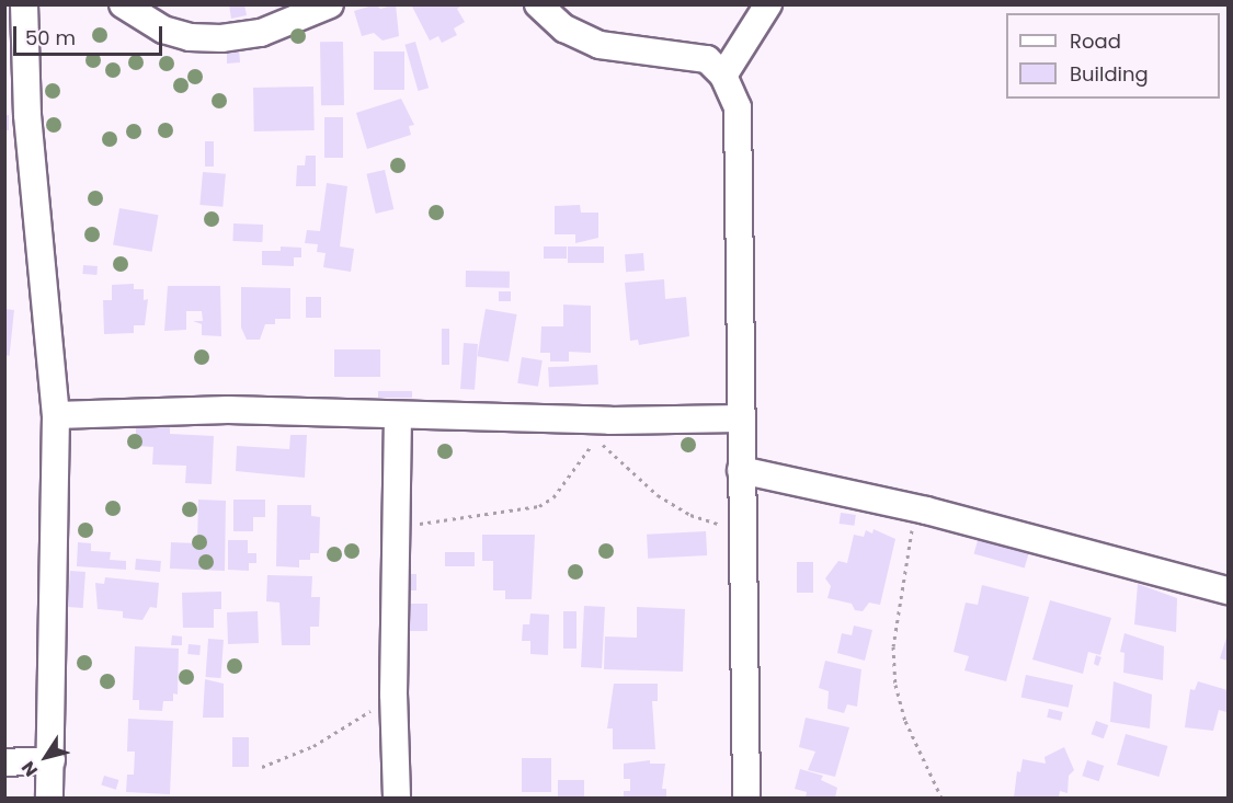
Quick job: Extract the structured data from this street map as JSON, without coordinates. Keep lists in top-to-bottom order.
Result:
{
  "legend": ["Road", "Building"],
  "scale_bar": "50 m",
  "north": "bottom left"
}
